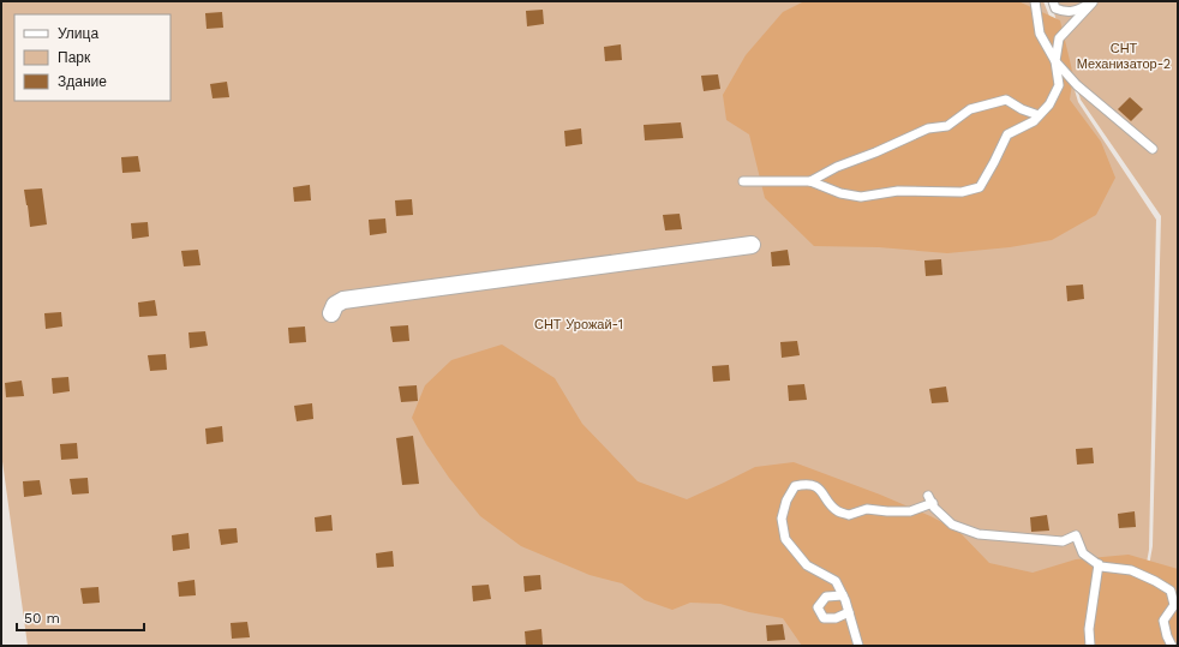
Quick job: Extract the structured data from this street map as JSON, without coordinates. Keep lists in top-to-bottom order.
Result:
{
  "parks": ["СНТ Механизатор-2", "СНТ Урожай-1"],
  "legend": ["Улица", "Парк", "Здание"],
  "scale_bar": "50 m"
}
